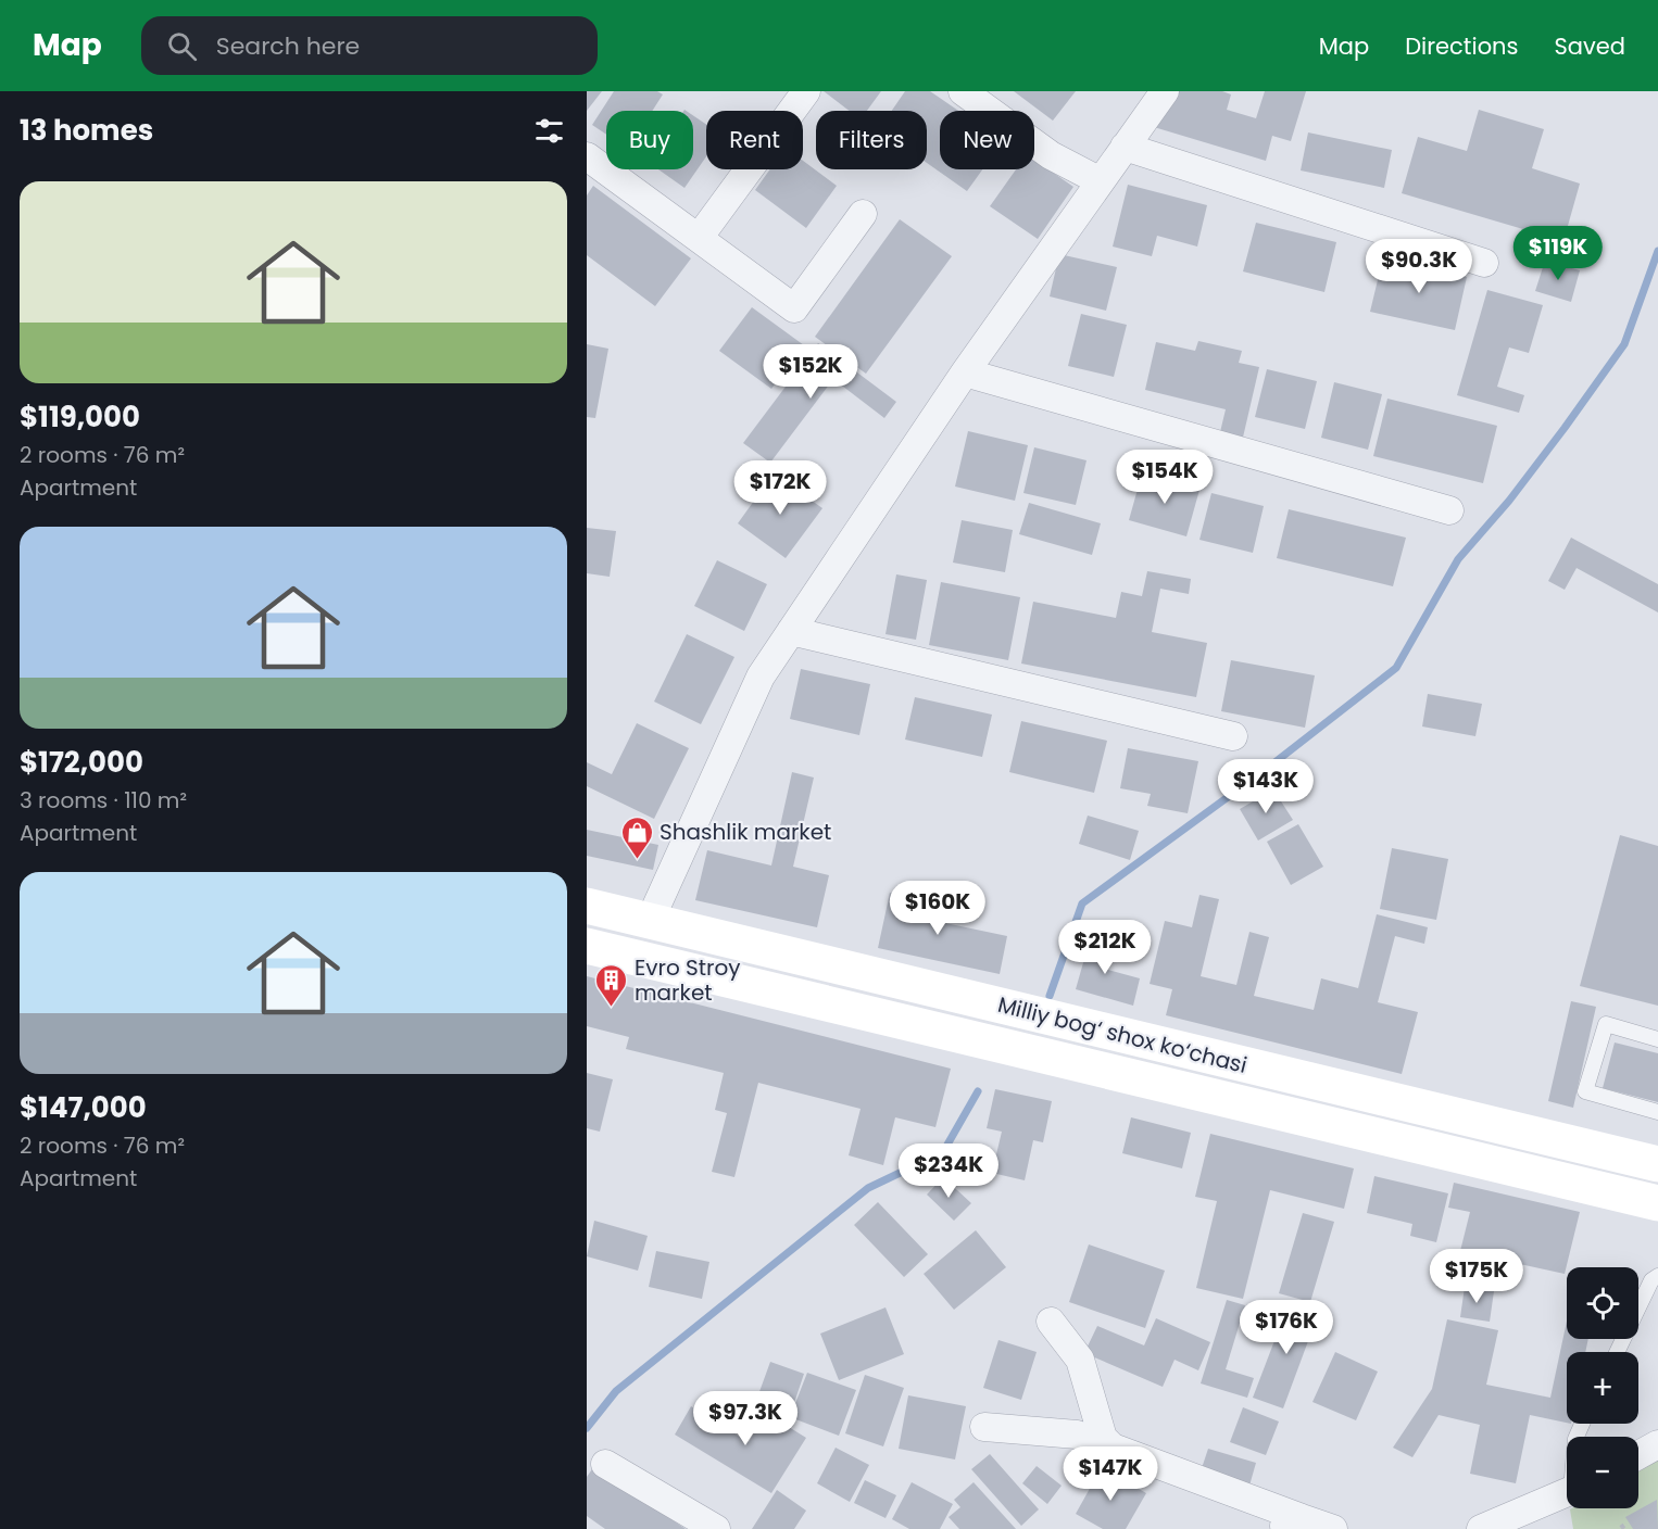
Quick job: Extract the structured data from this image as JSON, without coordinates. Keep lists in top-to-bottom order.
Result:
{
  "streets": {
    "main road": ["Milliy bog‘ shox ko‘chasi"]
  },
  "places": {
    "shop": ["Shashlik market"],
    "building": ["Evro Stroy market"]
  },
  "page": {
    "header": "Map",
    "search": "Search here",
    "nav": ["Map", "Directions", "Saved"],
    "heading": "13 homes",
    "chip": [
      "Buy",
      "Rent",
      "Filters",
      "New"
    ],
    "list": [
      {
        "name": "$119,000",
        "note": "2 rooms · 76 m² · Apartment"
      },
      {
        "name": "$172,000",
        "note": "3 rooms · 110 m² · Apartment"
      },
      {
        "name": "$147,000",
        "note": "2 rooms · 76 m² · Apartment"
      }
    ],
    "price": [
      "$119K",
      "$90.3K",
      "$152K",
      "$154K",
      "$172K",
      "$143K",
      "$160K",
      "$212K",
      "$234K",
      "$175K",
      "$176K",
      "$97.3K",
      "$147K"
    ],
    "map_buttons": ["+", "−"]
  }
}
